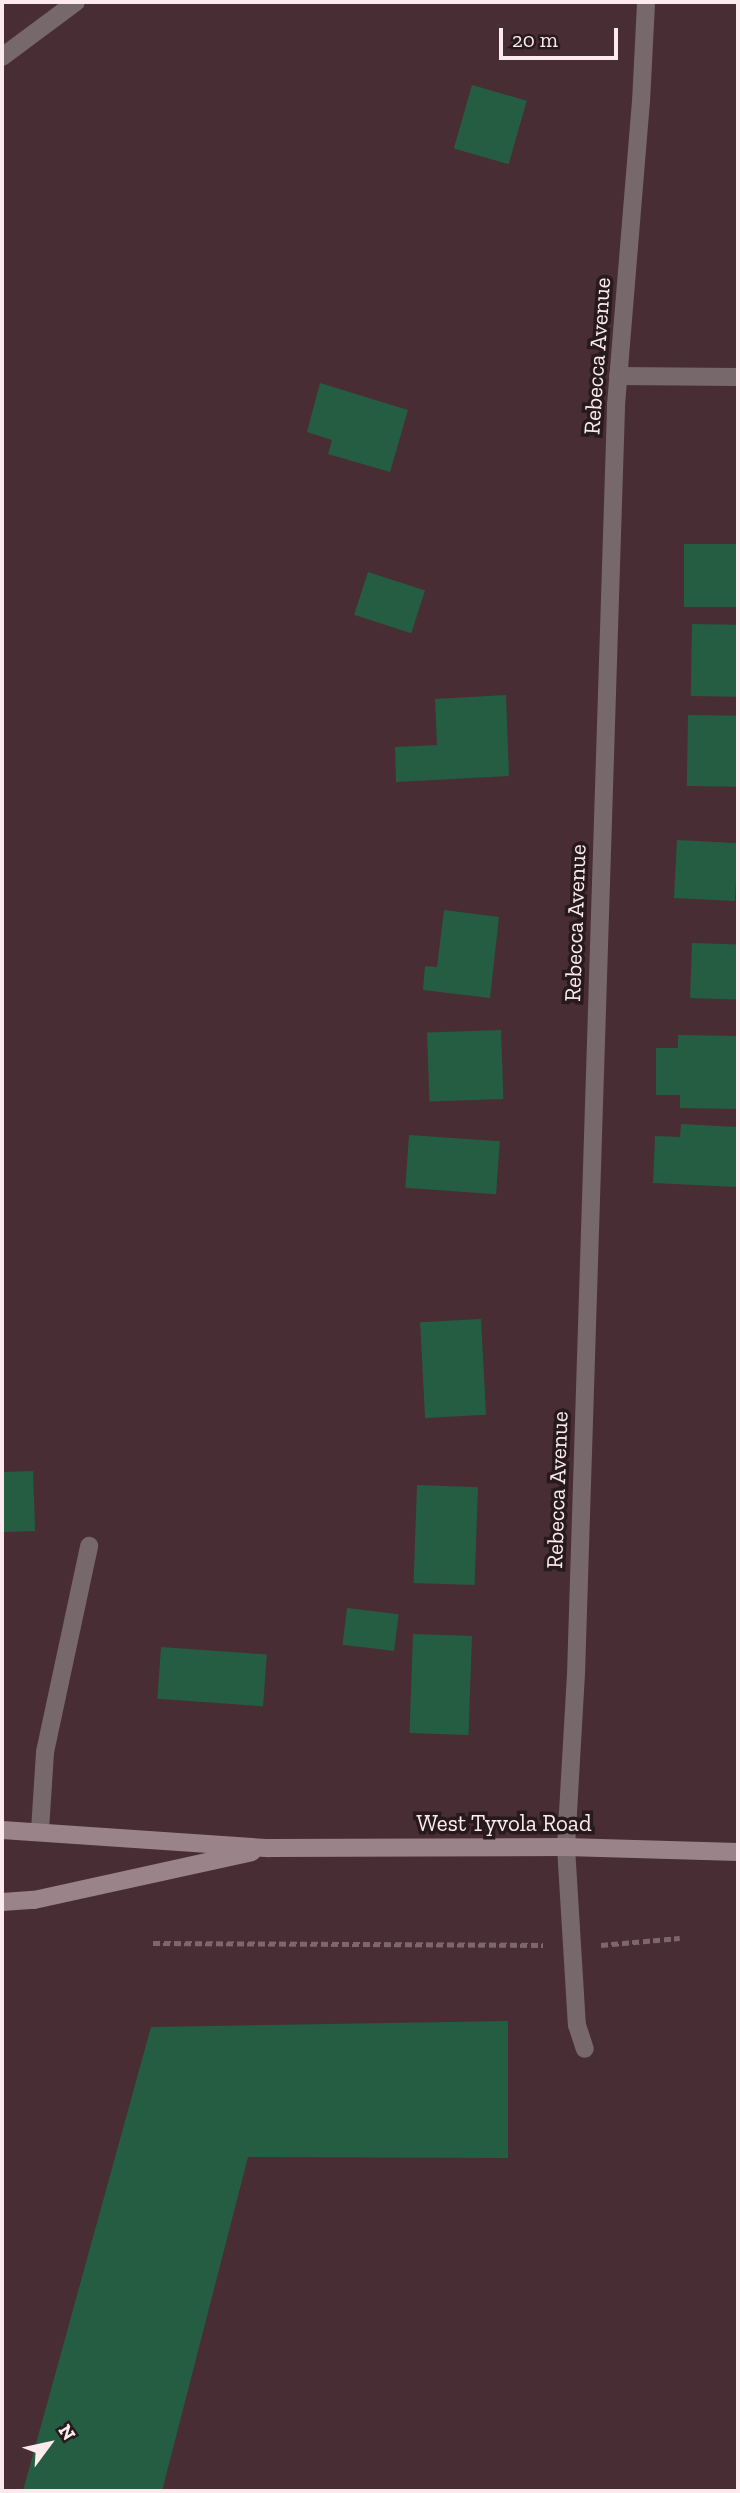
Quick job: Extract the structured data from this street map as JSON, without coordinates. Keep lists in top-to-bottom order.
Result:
{
  "streets": {
    "main road": ["West Tyvola Road"],
    "street": ["Rebecca Avenue"]
  },
  "crossings": [
    ["Rebecca Avenue", "West Tyvola Road"]
  ],
  "scale_bar": "20 m",
  "north": "top right"
}
